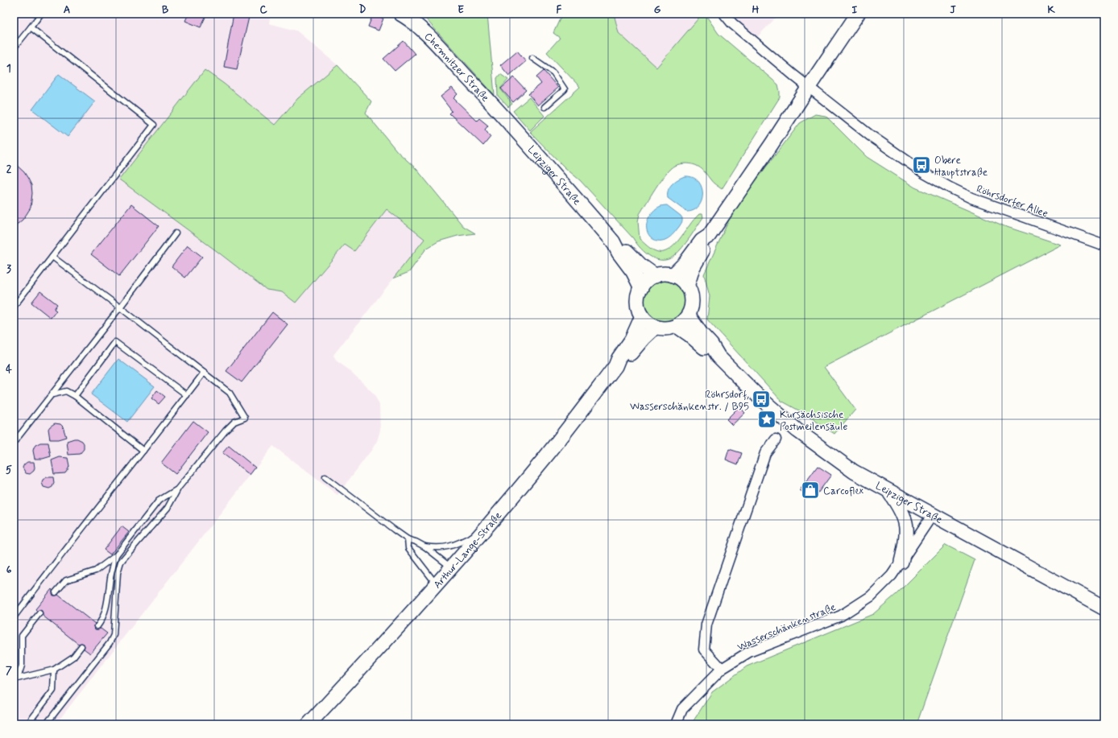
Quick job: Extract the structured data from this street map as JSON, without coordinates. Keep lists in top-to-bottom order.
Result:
{
  "streets": {
    "main road": ["Chemnitzer Straße", "Leipziger Straße", "Arthur-Lange-Straße"],
    "street": ["Röhrsdorfer Allee", "Wasserschänkenstraße"]
  },
  "crossings": [
    ["Chemnitzer Straße", "Leipziger Straße"],
    ["Leipziger Straße", "Arthur-Lange-Straße"],
    ["Leipziger Straße", "Wasserschänkenstraße"]
  ],
  "places": {
    "bus stop": ["Obere Hauptstraße", "Röhrsdorf, Wasserschänkenstr. / B95"],
    "place": ["Kursächsische Postmeilensäule"],
    "shop": ["Carcoflex"]
  },
  "grid": {
    "columns": [
      "A",
      "B",
      "C",
      "D",
      "E",
      "F",
      "G",
      "H",
      "I",
      "J",
      "K"
    ],
    "rows": [
      "1",
      "2",
      "3",
      "4",
      "5",
      "6",
      "7"
    ]
  }
}
